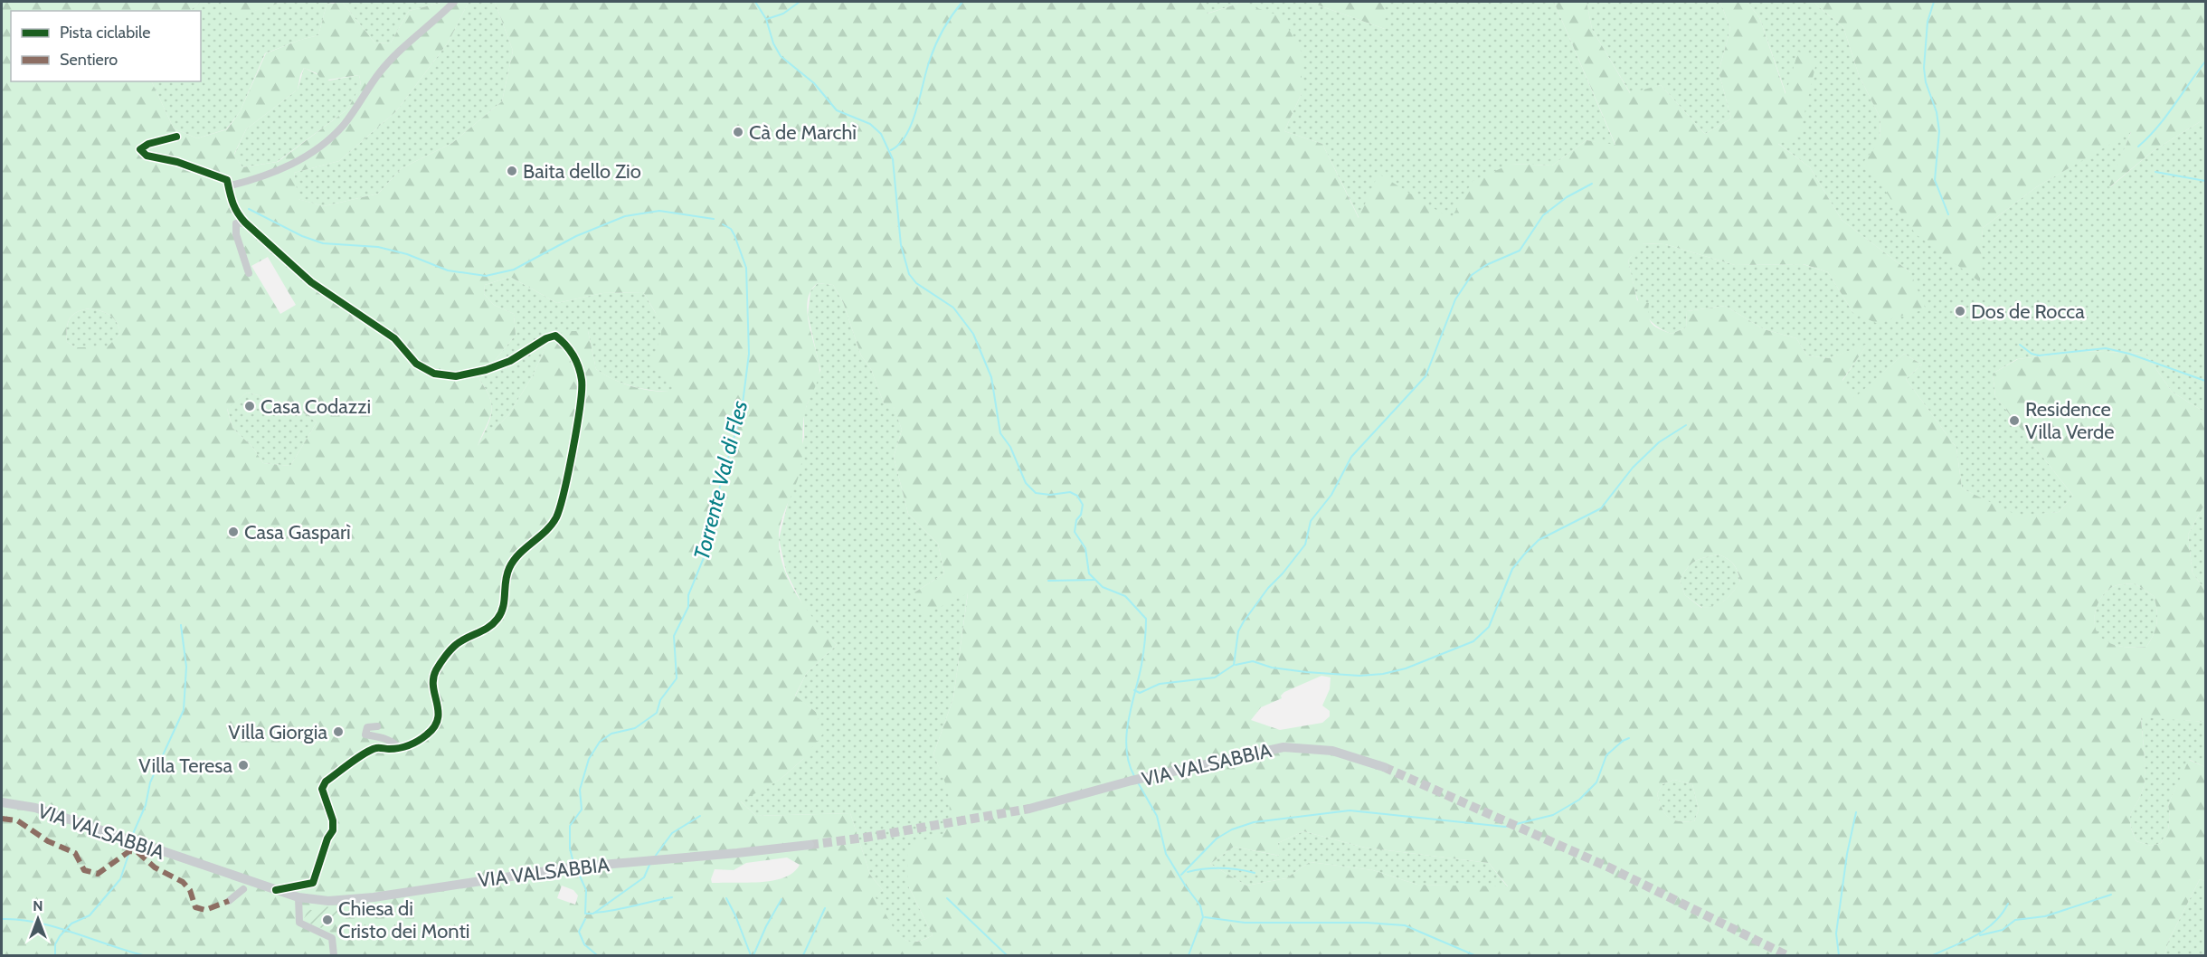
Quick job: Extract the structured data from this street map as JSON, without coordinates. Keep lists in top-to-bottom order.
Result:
{
  "streets": {
    "main road": ["VIA VALSABBIA"]
  },
  "water": ["Torrente Val di Fles"],
  "places": [
    "Cà de Marchì",
    "Baita dello Zio",
    "Dos de Rocca",
    "Casa Codazzi",
    "Residence Villa Verde",
    "Casa Gasparì",
    "Villa Giorgia",
    "Villa Teresa",
    "Chiesa di Cristo dei Monti"
  ],
  "legend": ["Pista ciclabile", "Sentiero"],
  "north": "top"
}
